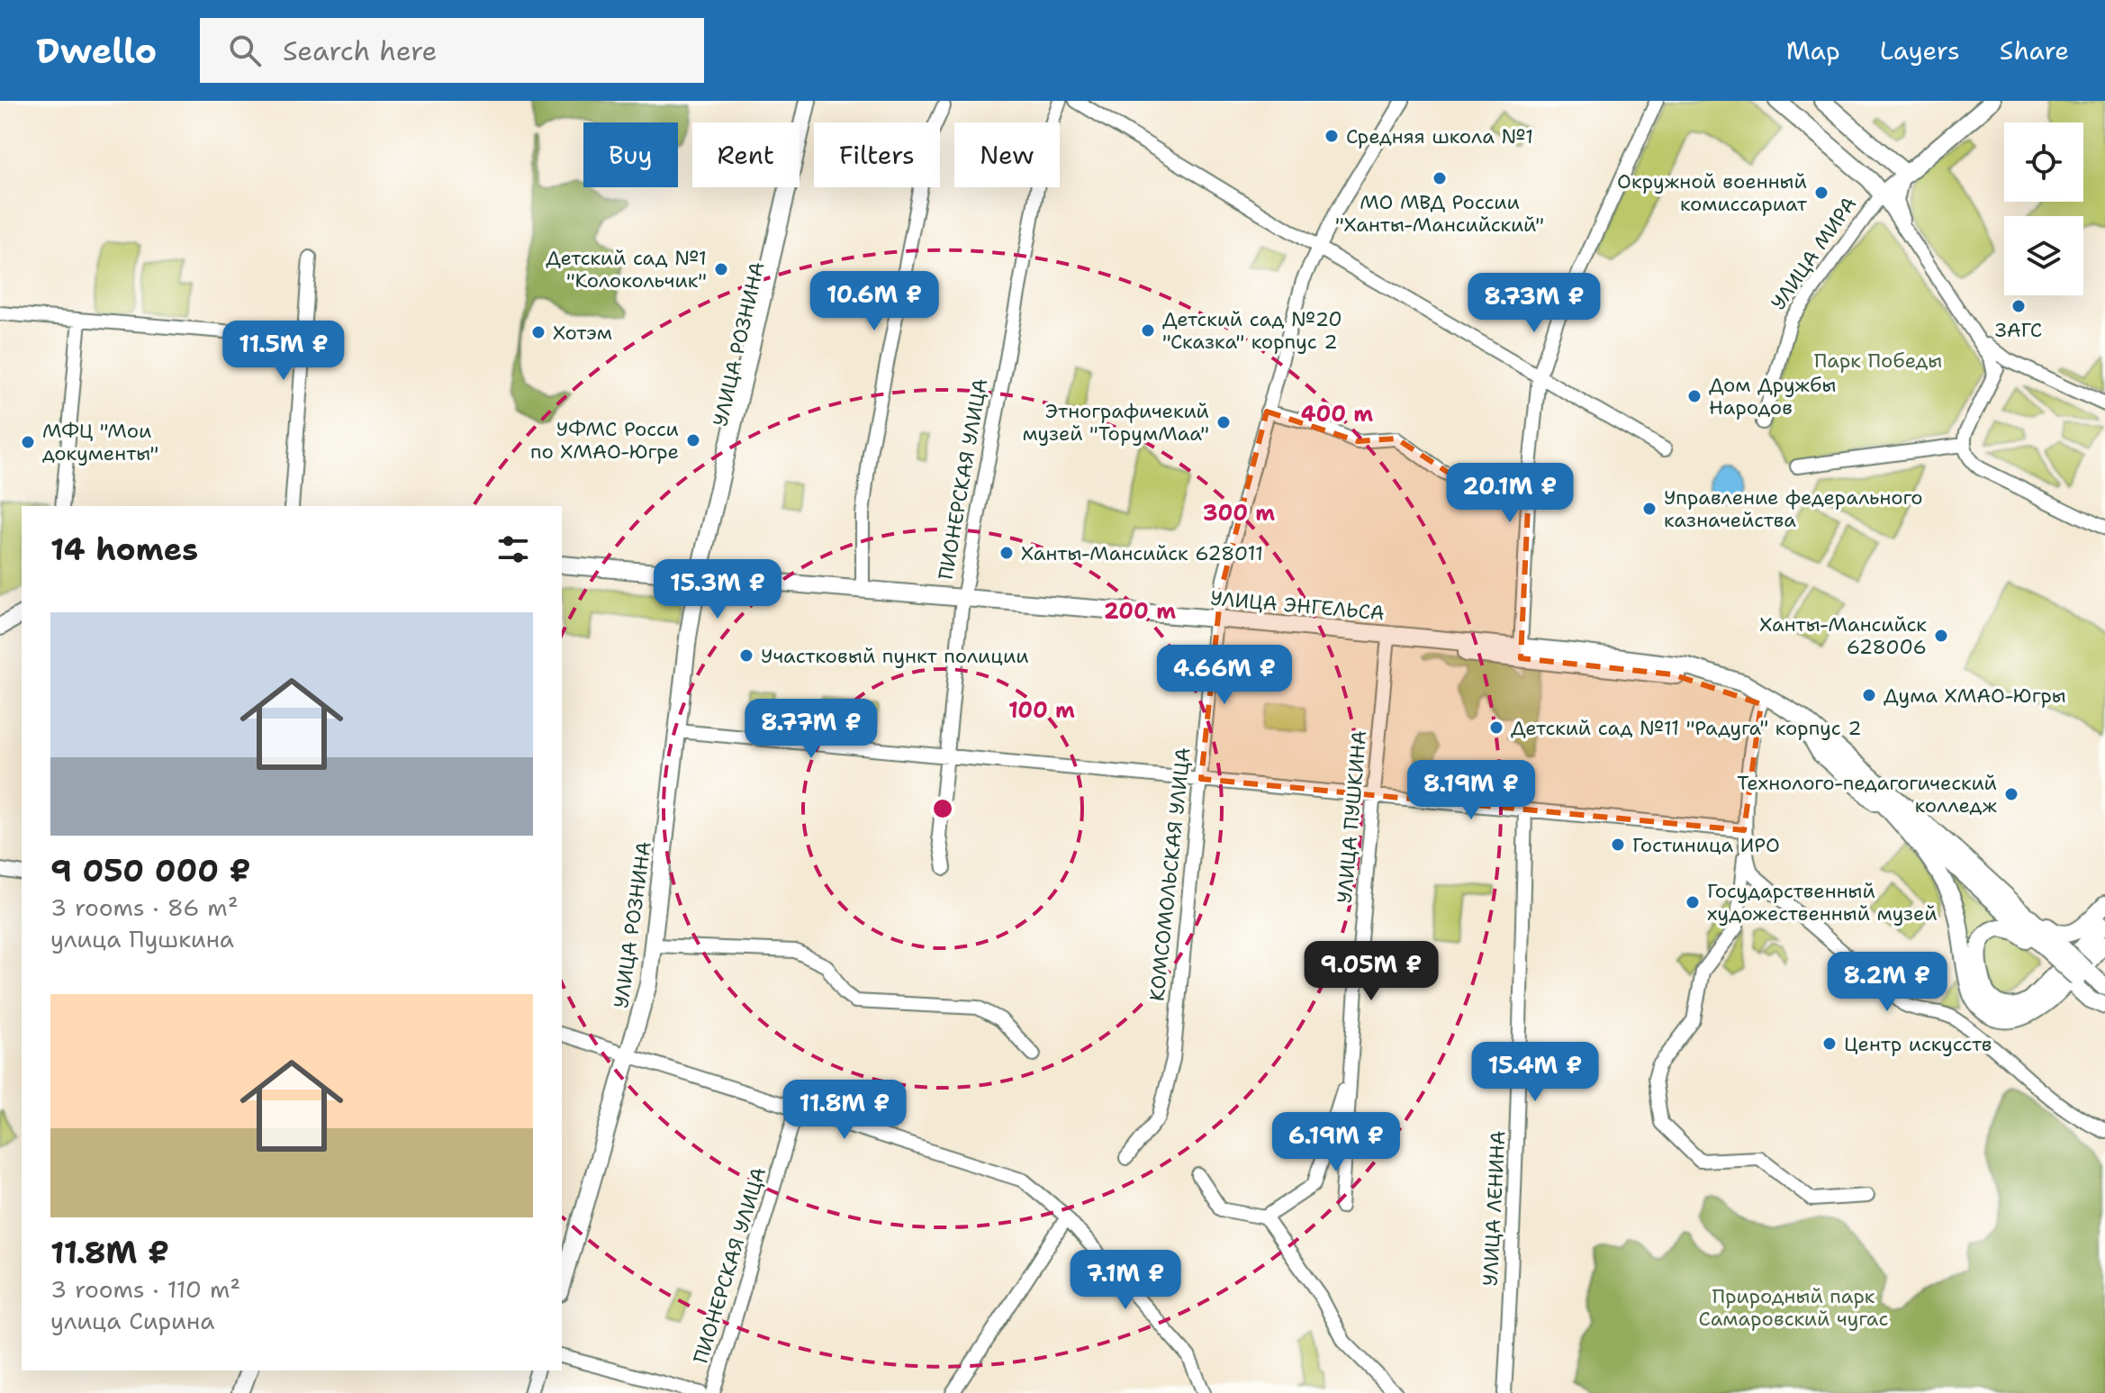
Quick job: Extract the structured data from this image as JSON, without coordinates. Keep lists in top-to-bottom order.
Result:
{
  "streets": {
    "main road": ["УЛИЦА МИРА", "УЛИЦА РОЗНИНА", "УЛИЦА ЭНГЕЛЬСА"],
    "street": [
      "ПИОНЕРСКАЯ УЛИЦА",
      "УЛИЦА ПУШКИНА",
      "КОМСОМОЛЬСКАЯ УЛИЦА",
      "УЛИЦА ЛЕНИНА"
    ]
  },
  "crossings": [
    ["УЛИЦА РОЗНИНА", "УЛИЦА ЭНГЕЛЬСА"],
    ["ПИОНЕРСКАЯ УЛИЦА", "УЛИЦА ЭНГЕЛЬСА"],
    ["УЛИЦА ЭНГЕЛЬСА", "УЛИЦА ПУШКИНА"],
    ["УЛИЦА ЭНГЕЛЬСА", "КОМСОМОЛЬСКАЯ УЛИЦА"]
  ],
  "parks": ["Парк Победы", "Природный парк Самаровский чугас"],
  "places": [
    "Средняя школа №1",
    "МО МВД России \"Ханты-Мансийский\"",
    "Окружной военный комиссариат",
    "Детский сад №1 \"Колокольчик\"",
    "ЗАГС",
    "Детский сад №20 \"Сказка\" корпус 2",
    "Хотэм",
    "Дом Дружбы Народов",
    "Этнографичекий музей \"ТорумМаа\"",
    "УФМС Росси по ХМАО-Югре",
    "МФЦ \"Мои документы\"",
    "Управление федерального казначейства",
    "Ханты-Мансийск 628011",
    "Ханты-Мансийск 628006",
    "Участковый пункт полиции",
    "Дума ХМАО-Югры",
    "Детский сад №11 \"Радуга\" корпус 2",
    "Технолого-педагогический колледж",
    "Гостиница ИРО",
    "Государственный художественный музей",
    "Центр искусств"
  ],
  "page": {
    "header": "Dwello",
    "search": "Search here",
    "nav": ["Map", "Layers", "Share"],
    "chip": [
      "Buy",
      "Rent",
      "Filters",
      "New"
    ],
    "price": [
      "10.6M ₽",
      "8.73M ₽",
      "11.5M ₽",
      "20.1M ₽",
      "15.3M ₽",
      "4.66M ₽",
      "8.77M ₽",
      "8.19M ₽",
      "9.05M ₽",
      "8.2M ₽",
      "15.4M ₽",
      "11.8M ₽",
      "6.19M ₽",
      "7.1M ₽"
    ],
    "heading": "14 homes",
    "list": [
      {
        "name": "9 050 000 ₽",
        "note": "3 rooms · 86 m² · улица Пушкина"
      },
      {
        "name": "11.8M ₽",
        "note": "3 rooms · 110 m² · улица Сирина"
      }
    ]
  },
  "rings": [
    "400 m",
    "300 m",
    "200 m",
    "100 m"
  ]
}
